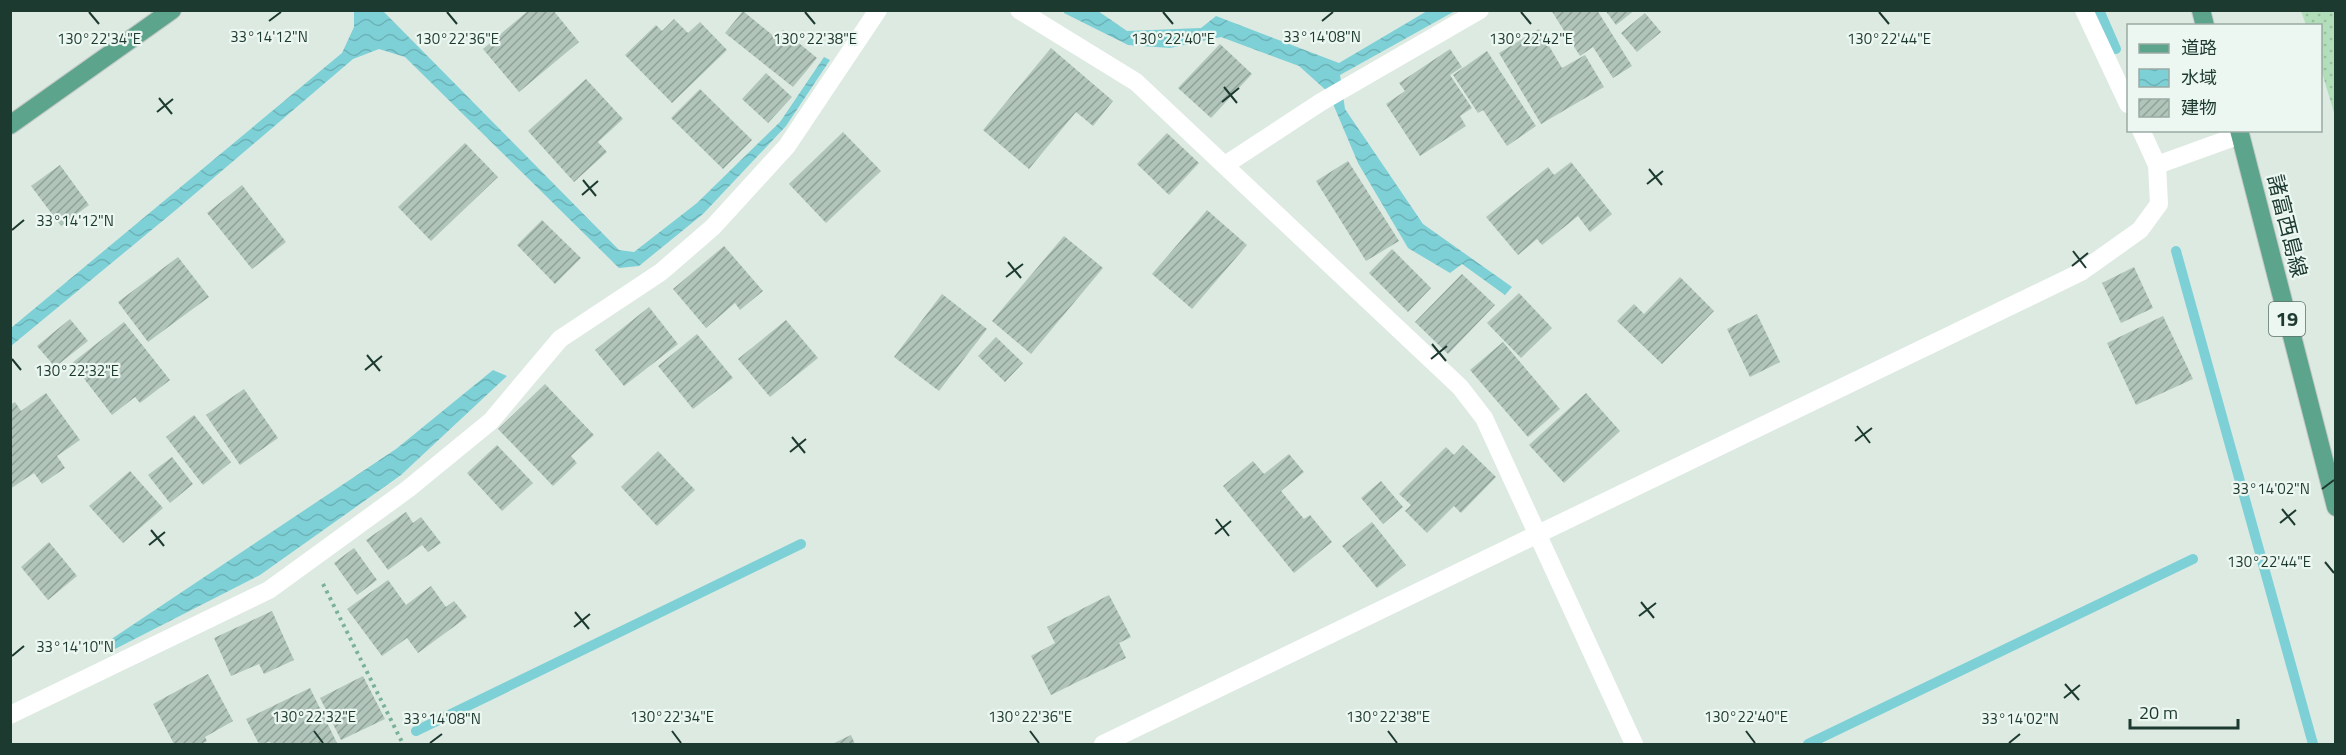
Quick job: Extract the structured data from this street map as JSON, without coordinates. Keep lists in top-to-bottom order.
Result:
{
  "streets": {
    "main road": ["諸富西島線", "19"]
  },
  "legend": ["道路", "水域", "建物"],
  "scale_bar": "20 m",
  "coordinates": [
    "33°14'12\"N",
    "33°14'08\"N",
    "130°22'38\"E",
    "130°22'42\"E",
    "130°22'44\"E",
    "130°22'34\"E",
    "130°22'36\"E",
    "130°22'40\"E",
    "130°22'32\"E",
    "33°14'02\"N",
    "33°14'10\"N"
  ]
}
